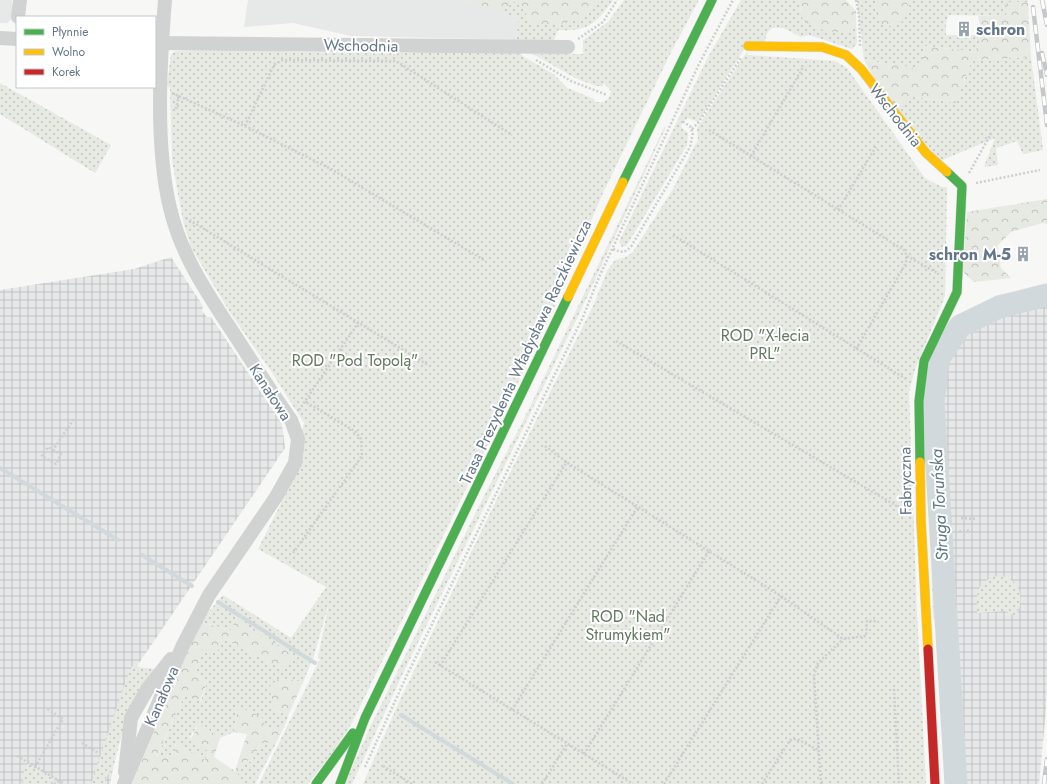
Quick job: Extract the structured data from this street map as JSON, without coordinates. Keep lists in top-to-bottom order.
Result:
{
  "streets": {
    "main road": ["Wschodnia", "Trasa Prezydenta Władysława Raczkiewicza", "Fabryczna"],
    "street": ["Kanałowa"]
  },
  "crossings": [
    ["Wschodnia", "Kanałowa"],
    ["Wschodnia", "Fabryczna"]
  ],
  "water": ["Struga Toruńska"],
  "parks": ["ROD \"X-lecia PRL\"", "ROD \"Pod Topolą\"", "ROD \"Nad Strumykiem\""],
  "places": {
    "building": ["schron", "schron M-5"]
  },
  "legend": ["Płynnie", "Wolno", "Korek"]
}
